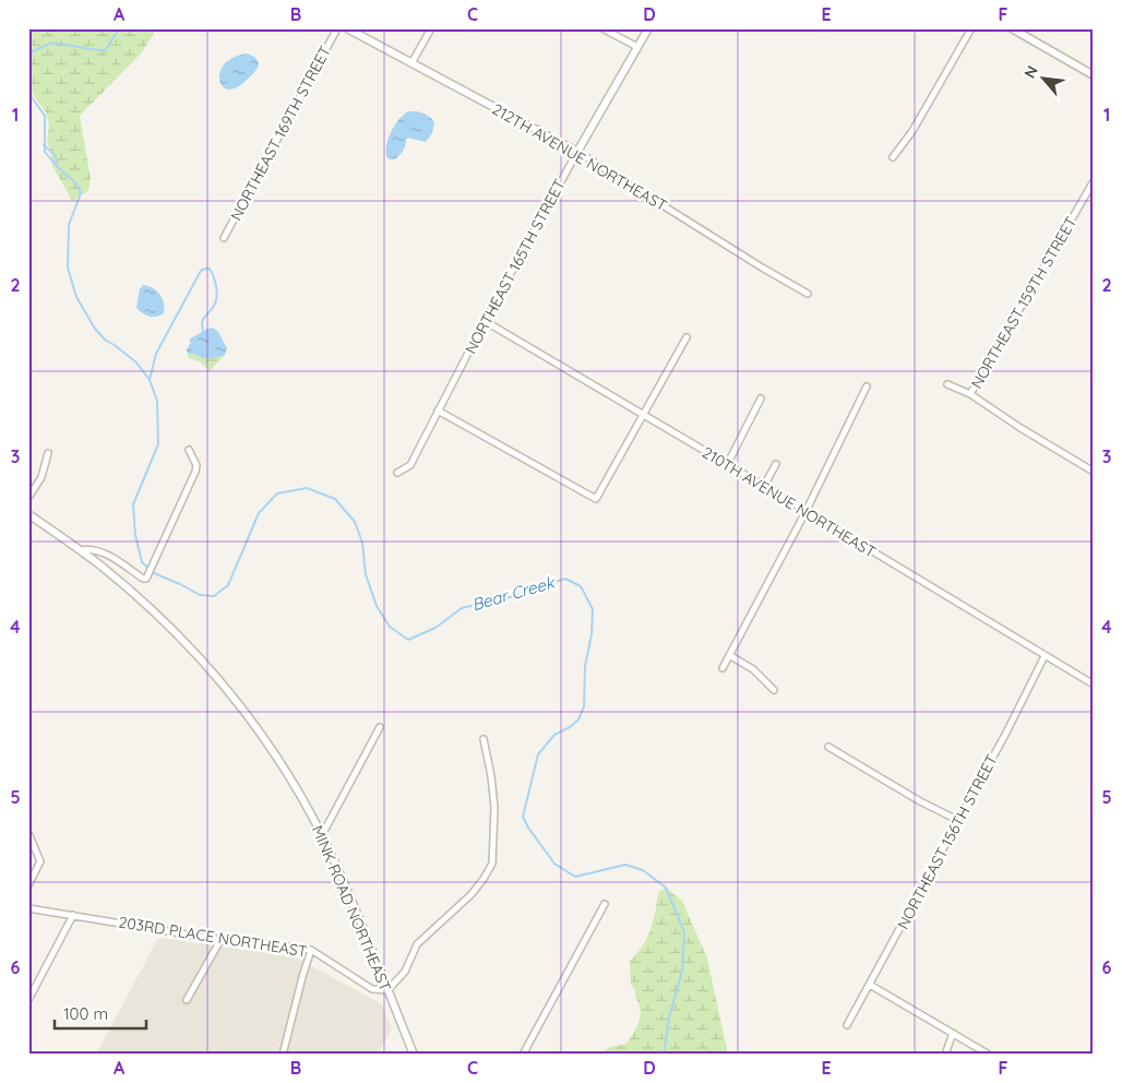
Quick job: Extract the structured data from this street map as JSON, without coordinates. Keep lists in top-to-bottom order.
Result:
{
  "streets": {
    "street": [
      "NORTHEAST 169TH STREET",
      "212TH AVENUE NORTHEAST",
      "NORTHEAST 165TH STREET",
      "NORTHEAST 159TH STREET",
      "210TH AVENUE NORTHEAST",
      "NORTHEAST 156TH STREET",
      "MINK ROAD NORTHEAST",
      "203RD PLACE NORTHEAST"
    ]
  },
  "crossings": [
    ["212TH AVENUE NORTHEAST", "NORTHEAST 165TH STREET"],
    ["NORTHEAST 165TH STREET", "210TH AVENUE NORTHEAST"],
    ["210TH AVENUE NORTHEAST", "NORTHEAST 156TH STREET"],
    ["MINK ROAD NORTHEAST", "203RD PLACE NORTHEAST"]
  ],
  "water": ["Bear Creek"],
  "scale_bar": "100 m",
  "north": "top left",
  "grid": {
    "columns": [
      "A",
      "B",
      "C",
      "D",
      "E",
      "F"
    ],
    "rows": [
      "1",
      "2",
      "3",
      "4",
      "5",
      "6"
    ]
  }
}
